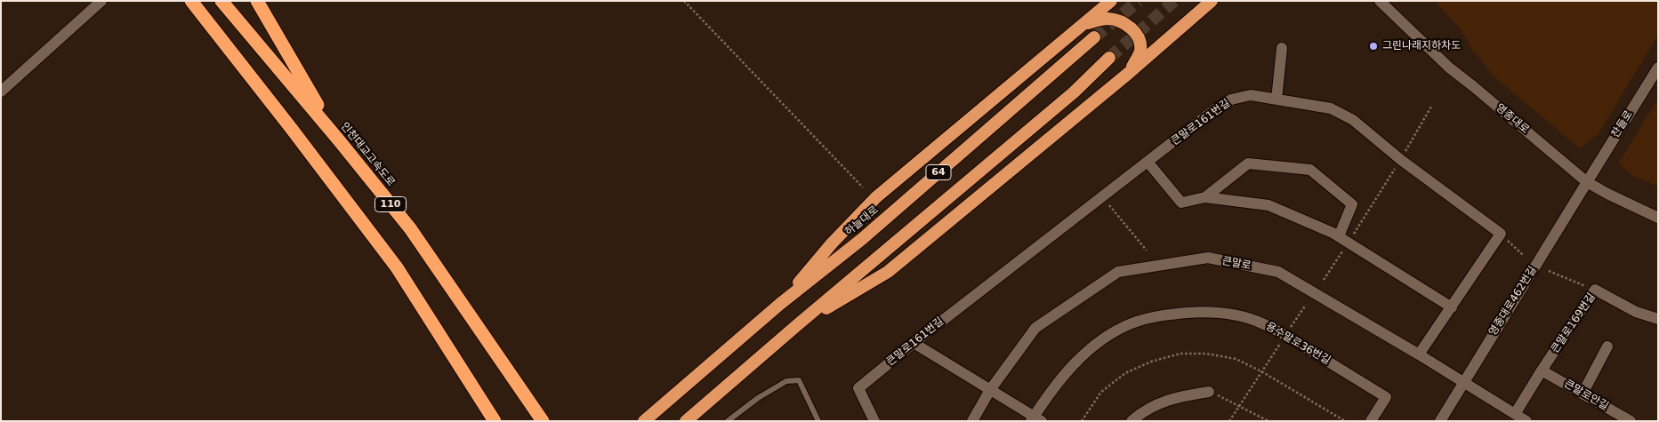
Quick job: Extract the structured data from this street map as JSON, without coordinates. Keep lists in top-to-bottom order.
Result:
{
  "streets": {
    "highway": [
      "인천대교고속도로",
      "64",
      "110",
      "하늘대로"
    ],
    "street": [
      "영종대로",
      "큰말로161번길",
      "찬들로",
      "큰말로",
      "영종대로462번길",
      "큰말로169번길",
      "용수말로36번길",
      "큰말로안길"
    ]
  },
  "crossings": [
    ["영종대로", "찬들로"],
    ["영종대로", "영종대로462번길"],
    ["찬들로", "영종대로462번길"],
    ["큰말로", "영종대로462번길"],
    ["큰말로", "큰말로169번길"],
    ["큰말로169번길", "큰말로안길"]
  ],
  "places": ["그린나래지하차도"]
}
